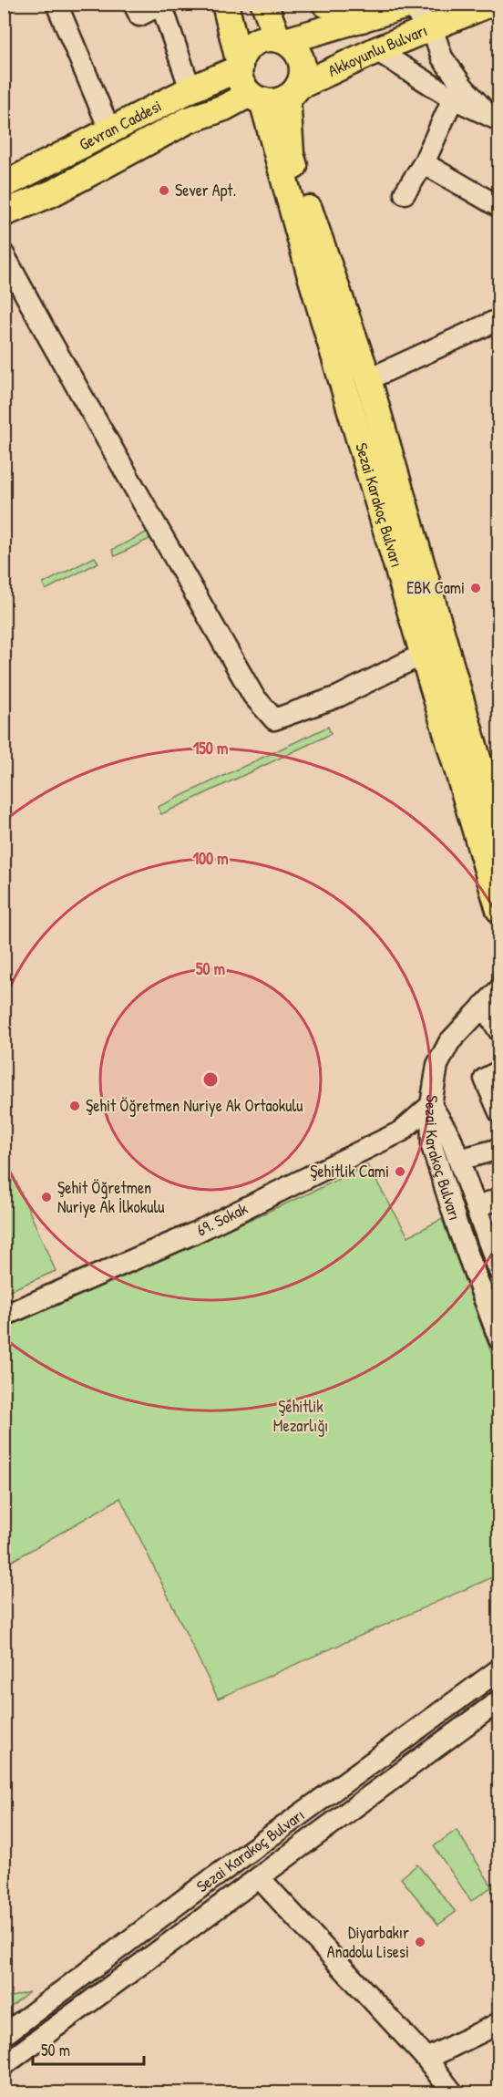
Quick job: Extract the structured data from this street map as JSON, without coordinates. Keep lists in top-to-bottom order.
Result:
{
  "streets": {
    "main road": ["Akkoyunlu Bulvarı", "Gevran Caddesi", "Sezai Karakoç Bulvarı"],
    "street": ["69. Sokak"]
  },
  "crossings": [
    ["Akkoyunlu Bulvarı", "Gevran Caddesi"],
    ["Akkoyunlu Bulvarı", "Sezai Karakoç Bulvarı"],
    ["Gevran Caddesi", "Sezai Karakoç Bulvarı"],
    ["Sezai Karakoç Bulvarı", "69. Sokak"]
  ],
  "parks": ["Şehitlik Mezarlığı"],
  "places": [
    "Sever Apt.",
    "EBK Cami",
    "Şehit Öğretmen Nuriye Ak Ortaokulu",
    "Şehitlik Cami",
    "Şehit Öğretmen Nuriye Ak İlkokulu",
    "Diyarbakır Anadolu Lisesi"
  ],
  "scale_bar": "50 m",
  "rings": ["150 m", "100 m", "50 m"]
}
